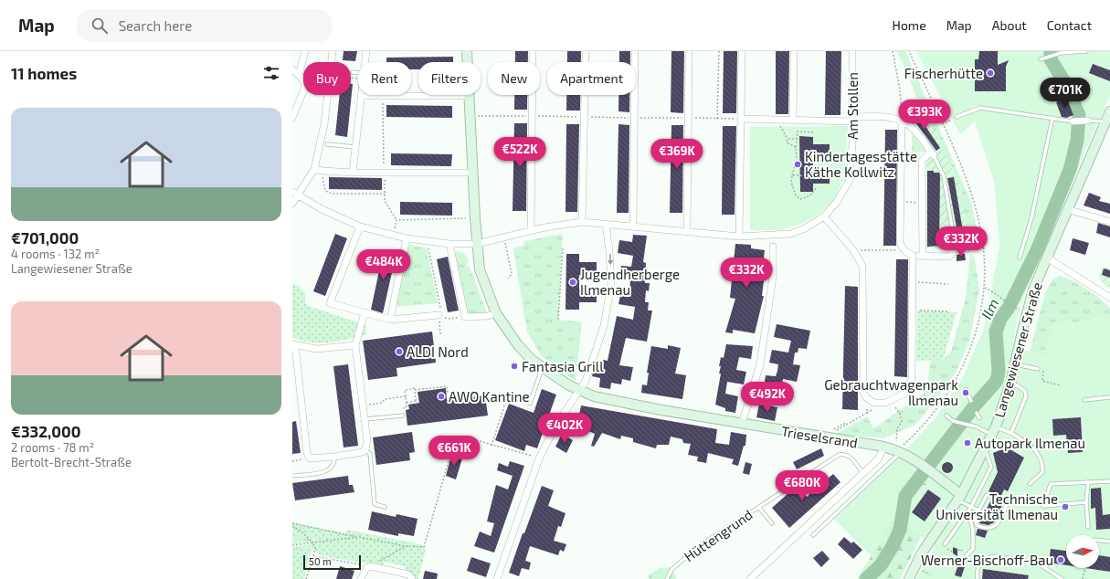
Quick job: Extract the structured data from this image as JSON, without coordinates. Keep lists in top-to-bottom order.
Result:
{
  "streets": {
    "street": ["Am Stollen", "Langewiesener Straße", "Trieselsrand"],
    "lane": ["Hüttengrund"]
  },
  "crossings": [
    ["Am Stollen", "Trieselsrand"],
    ["Langewiesener Straße", "Trieselsrand"]
  ],
  "water": ["Ilm"],
  "places": [
    "Fischerhütte",
    "Kindertagesstätte Käthe Kollwitz",
    "Jugendherberge Ilmenau",
    "ALDI Nord",
    "Fantasia Grill",
    "Gebrauchtwagenpark Ilmenau",
    "AWO Kantine",
    "Autopark Ilmenau",
    "Technische Universität Ilmenau",
    "Werner-Bischoff-Bau"
  ],
  "scale_bar": "50 m",
  "north": "right",
  "page": {
    "header": "Map",
    "search": "Search here",
    "nav": [
      "Home",
      "Map",
      "About",
      "Contact"
    ],
    "heading": "11 homes",
    "chip": [
      "Buy",
      "Rent",
      "Filters",
      "New",
      "Apartment"
    ],
    "price": [
      "€701K",
      "€393K",
      "€522K",
      "€369K",
      "€332K",
      "€484K",
      "€332K",
      "€492K",
      "€402K",
      "€661K",
      "€680K"
    ],
    "list": [
      {
        "name": "€701,000",
        "note": "4 rooms · 132 m² · Langewiesener Straße"
      },
      {
        "name": "€332,000",
        "note": "2 rooms · 78 m² · Bertolt-Brecht-Straße"
      }
    ],
    "scale": "50 m"
  }
}
